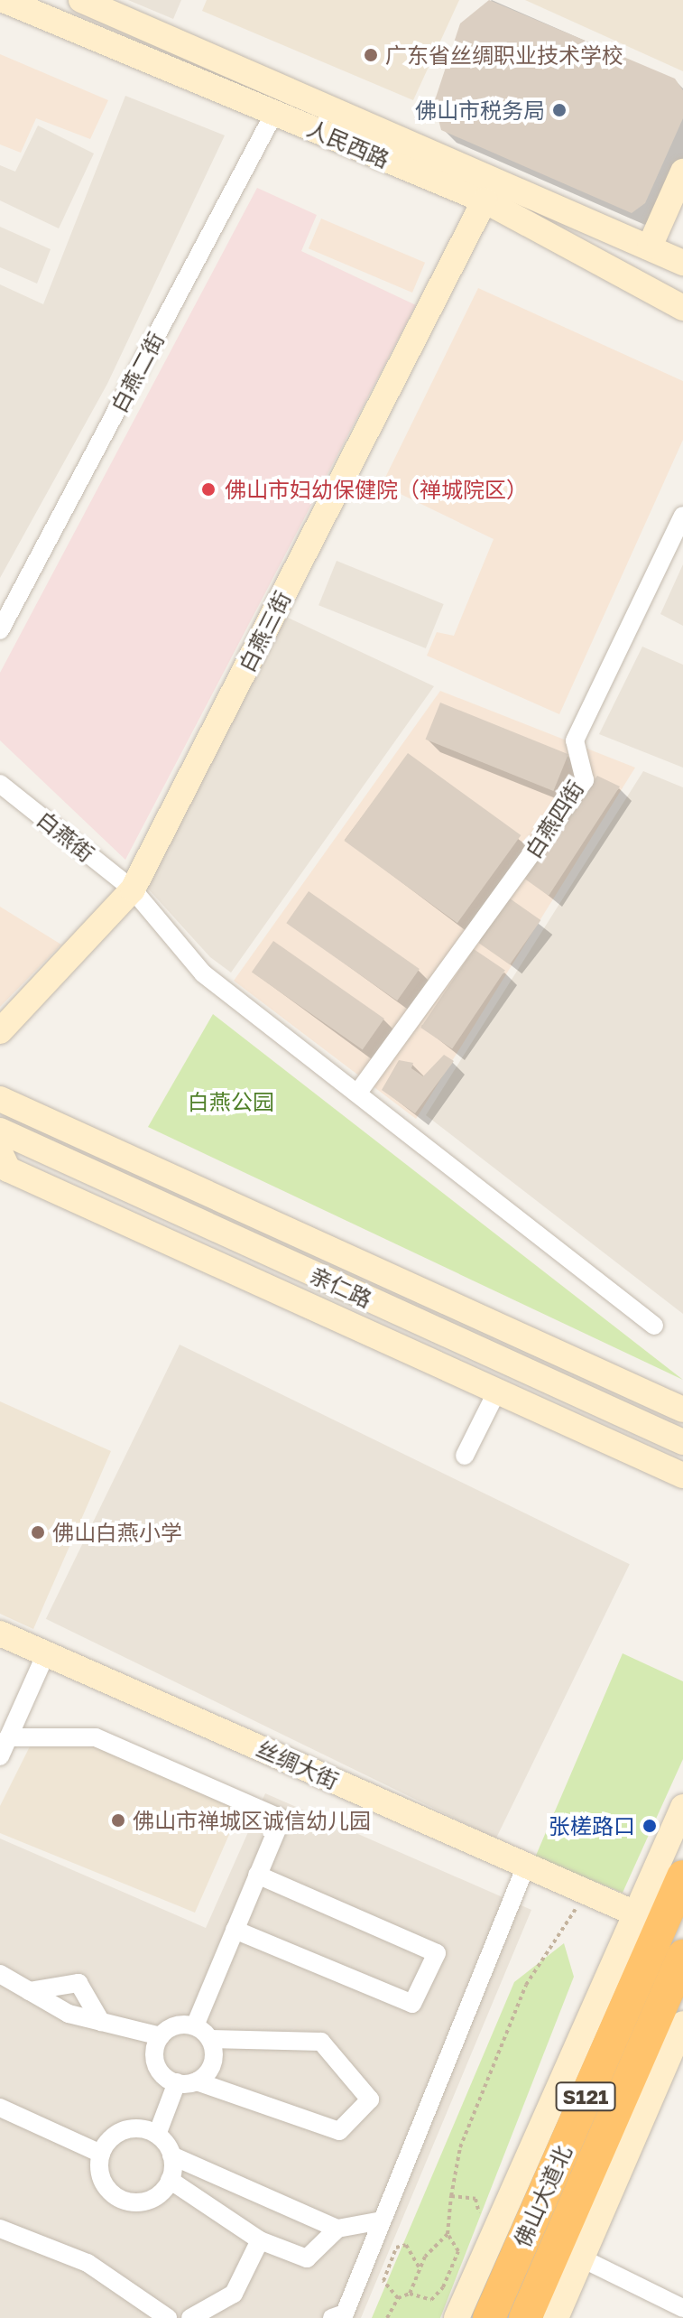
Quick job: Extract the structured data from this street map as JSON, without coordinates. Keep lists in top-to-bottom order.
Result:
{
  "streets": {
    "highway": ["S121", "佛山大道北"],
    "main road": [
      "人民西路",
      "白燕三街",
      "亲仁路",
      "丝绸大街"
    ],
    "street": ["白燕二街", "白燕四街", "白燕街"]
  },
  "crossings": [
    ["人民西路", "白燕二街"],
    ["人民西路", "白燕三街"],
    ["白燕三街", "白燕街"],
    ["白燕四街", "白燕街"]
  ],
  "parks": ["白燕公园"],
  "places": [
    "广东省丝绸职业技术学校",
    "佛山市税务局",
    "佛山市妇幼保健院（禅城院区）",
    "佛山白燕小学",
    "佛山市禅城区诚信幼儿园",
    "张槎路口"
  ]
}
